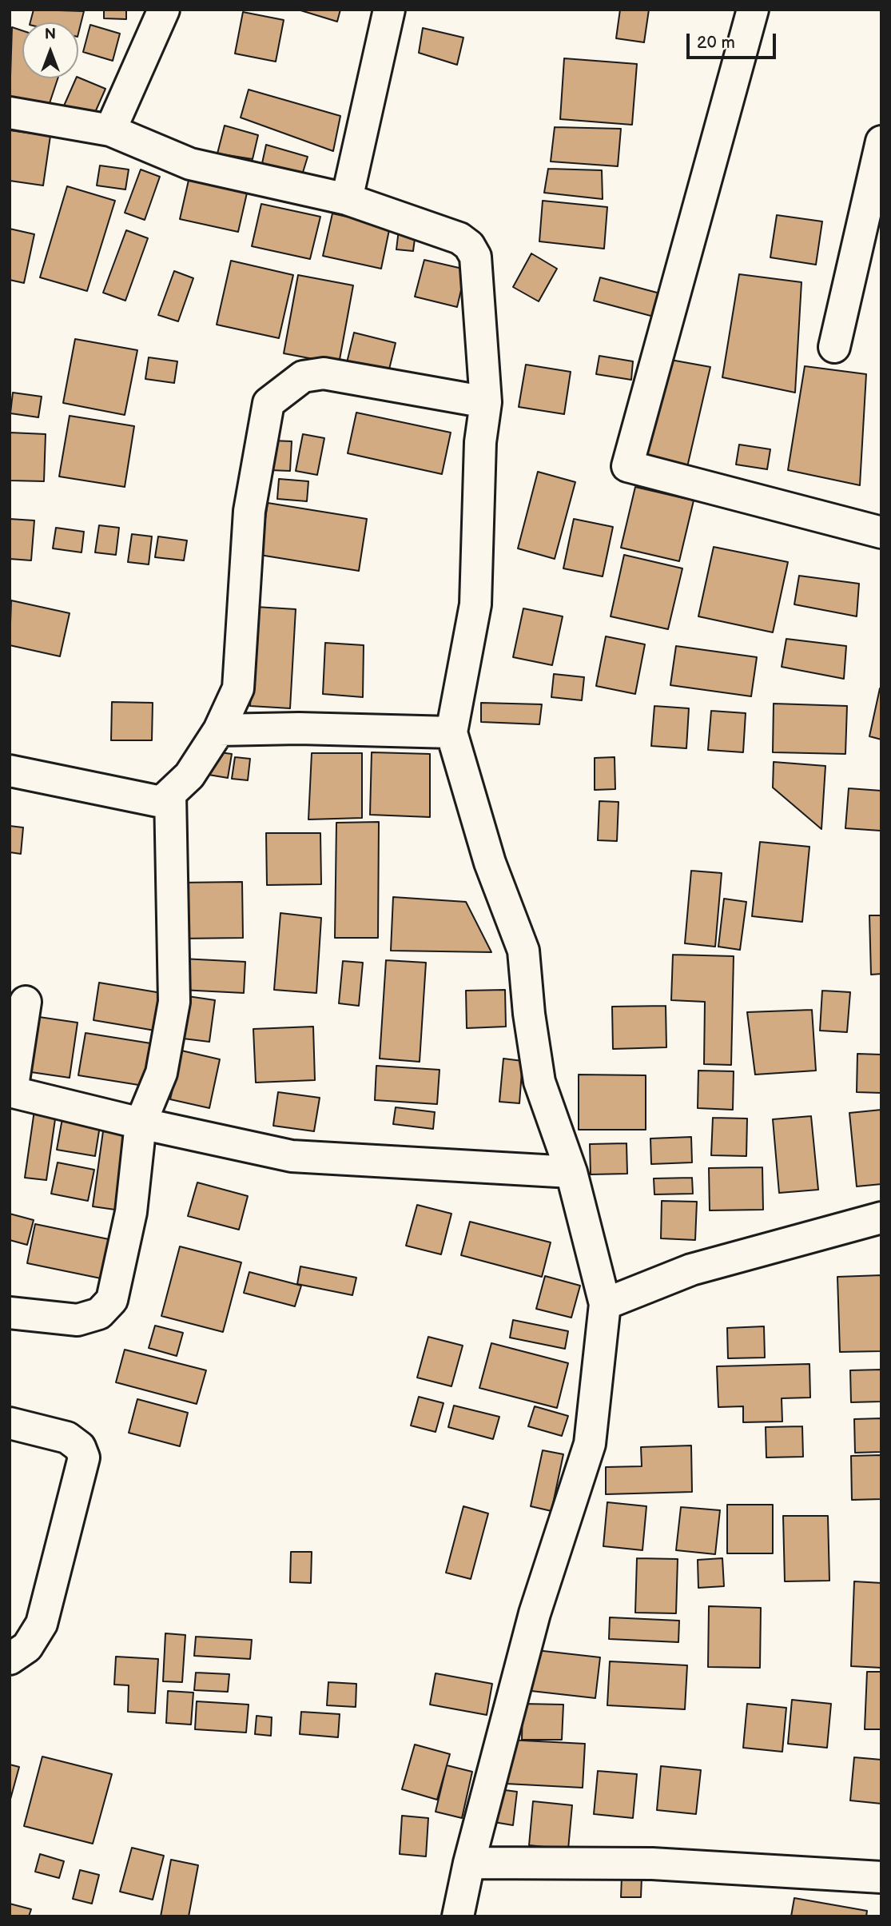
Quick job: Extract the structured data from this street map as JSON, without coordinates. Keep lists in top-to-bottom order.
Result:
{
  "scale_bar": "20 m",
  "north": "top"
}
